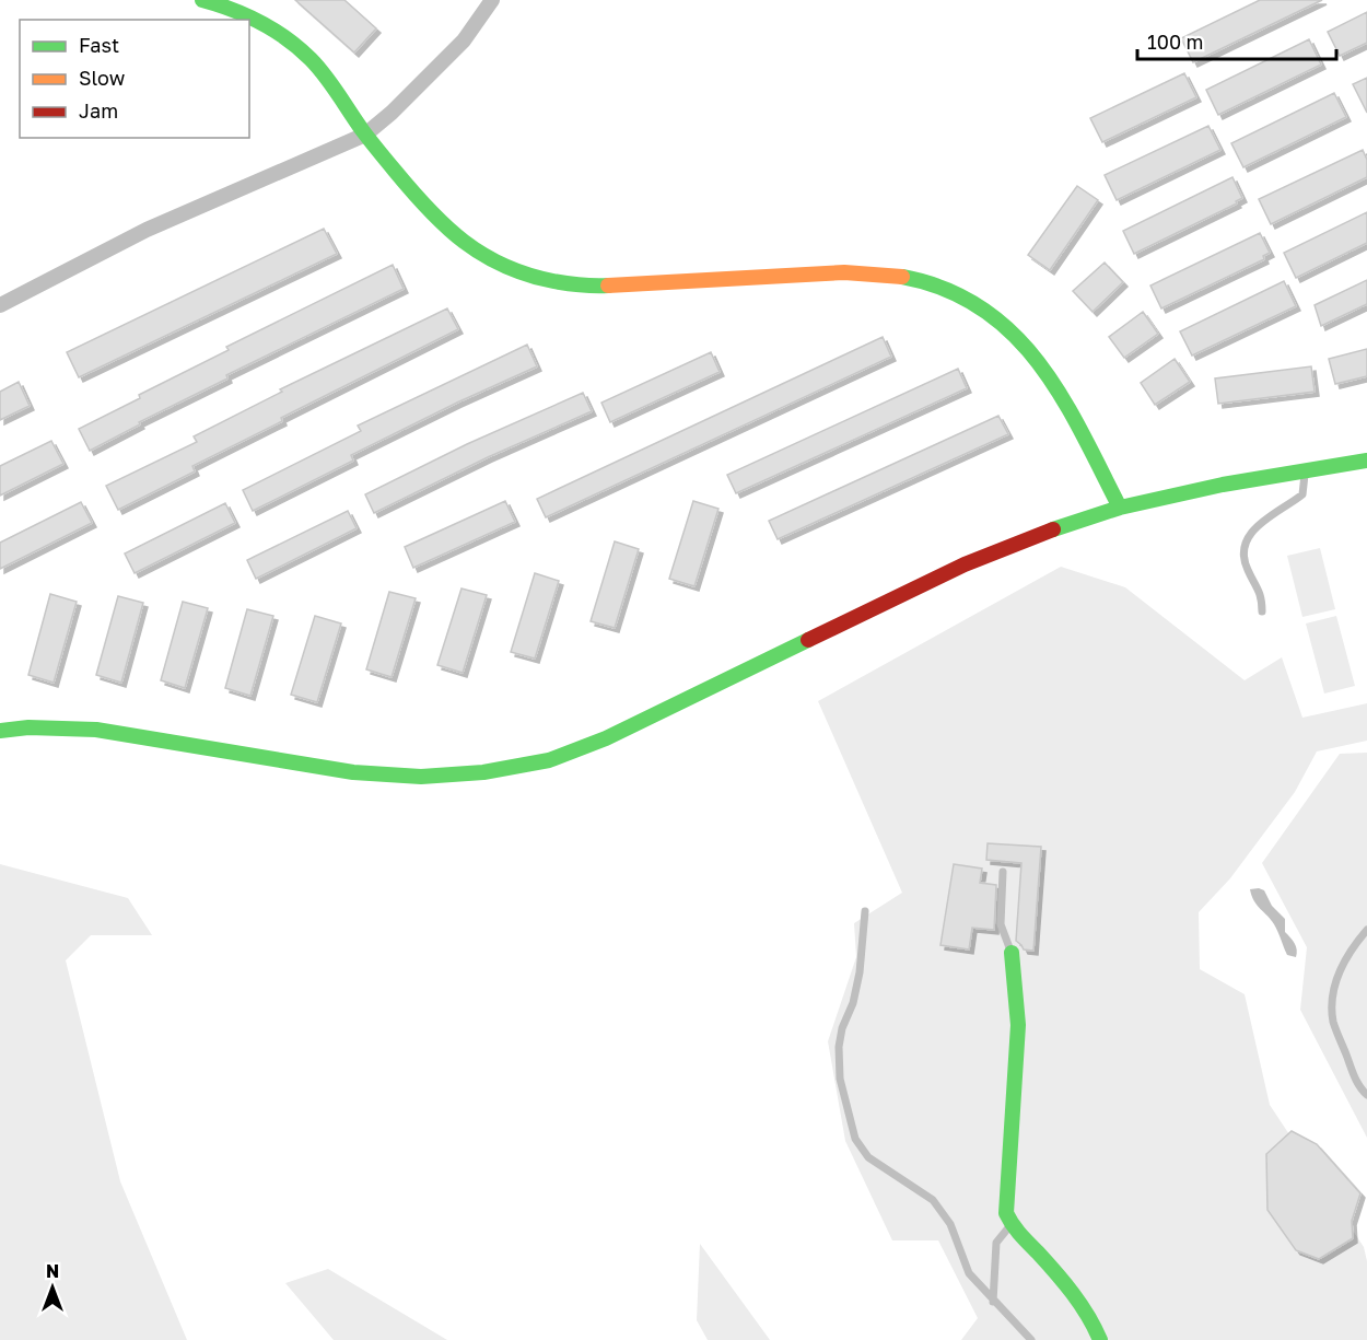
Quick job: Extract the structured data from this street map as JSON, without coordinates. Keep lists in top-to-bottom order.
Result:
{
  "legend": ["Fast", "Slow", "Jam"],
  "scale_bar": "100 m",
  "north": "top"
}
